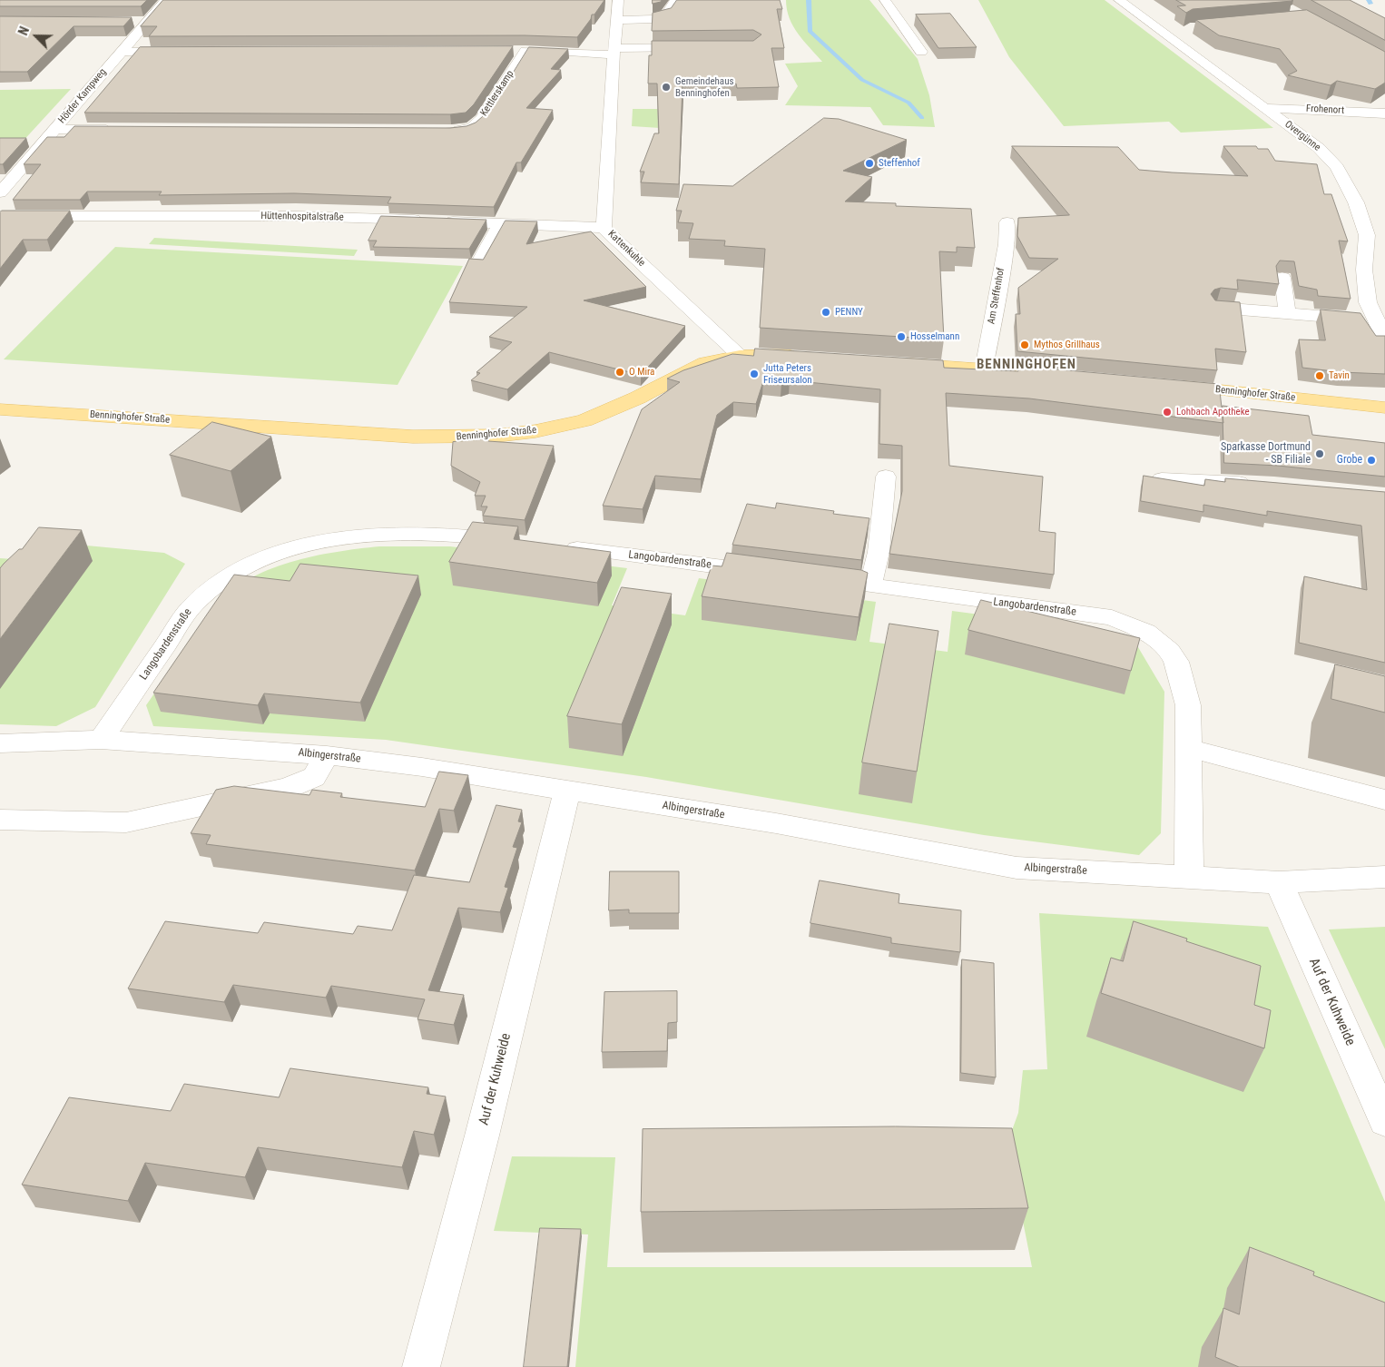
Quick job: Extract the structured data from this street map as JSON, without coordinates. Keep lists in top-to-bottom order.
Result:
{
  "streets": {
    "main road": ["Benninghofer Straße"],
    "street": [
      "Kettlerskamp",
      "Hörder Kampweg",
      "Frohenort",
      "Overgünne",
      "Hüttenhospitalstraße",
      "Kattenkuhle",
      "Am Steffenhof",
      "Langobardenstraße",
      "Albingerstraße",
      "Auf der Kuhweide"
    ]
  },
  "crossings": [
    ["Frohenort", "Overgünne"],
    ["Hüttenhospitalstraße", "Kattenkuhle"],
    ["Kattenkuhle", "Benninghofer Straße"],
    ["Langobardenstraße", "Albingerstraße"],
    ["Albingerstraße", "Auf der Kuhweide"]
  ],
  "districts": ["BENNINGHOFEN"],
  "places": [
    "Gemeindehaus Benninghofen",
    "Steffenhof",
    "PENNY",
    "Hosselmann",
    "Mythos Grillhaus",
    "O Mira",
    "Jutta Peters Friseursalon",
    "Tavin",
    "Lohbach Apotheke",
    "Sparkasse Dortmund - SB Filiale",
    "Grobe"
  ],
  "north": "top left"
}
